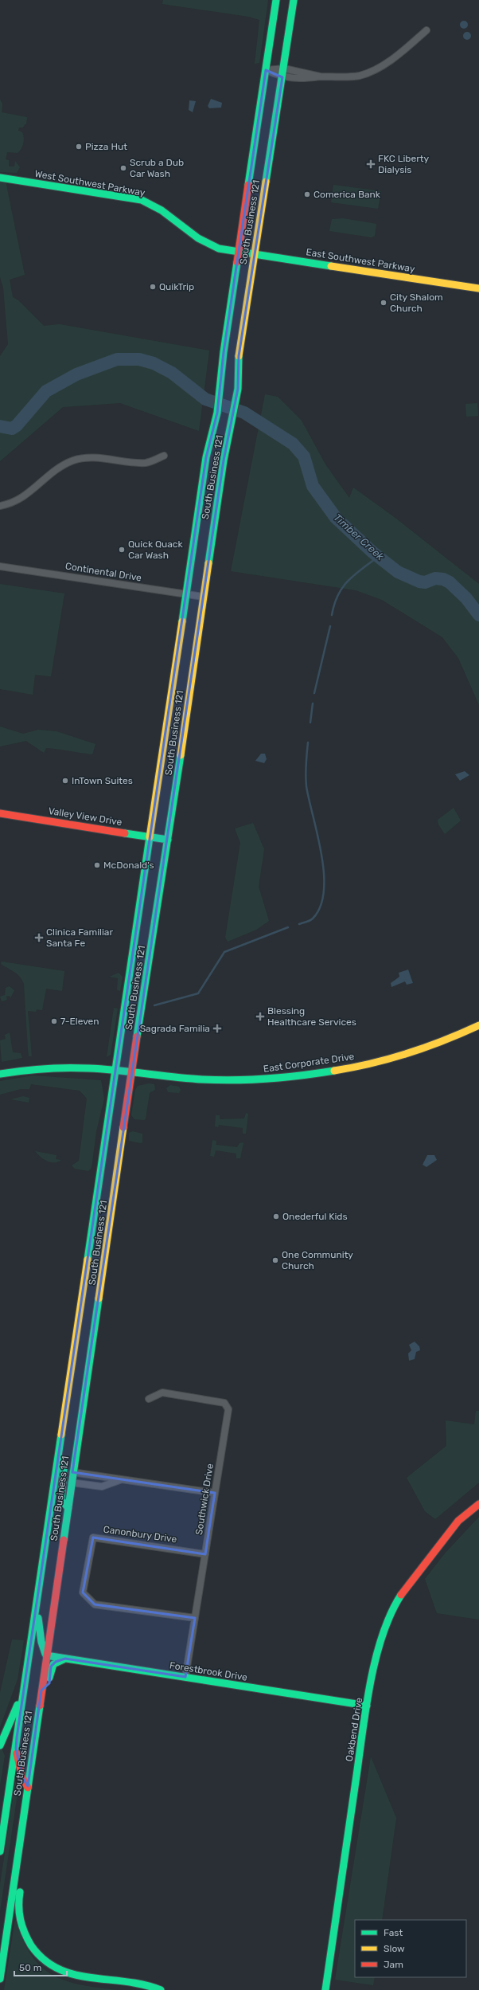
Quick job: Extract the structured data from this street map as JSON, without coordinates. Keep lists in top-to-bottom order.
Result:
{
  "streets": {
    "main road": [
      "West Southwest Parkway",
      "South Business 121",
      "East Southwest Parkway",
      "Valley View Drive",
      "East Corporate Drive",
      "Forestbrook Drive",
      "Oakbend Drive"
    ],
    "street": ["Continental Drive", "Southwick Drive", "Canonbury Drive"]
  },
  "crossings": [
    ["West Southwest Parkway", "South Business 121"],
    ["West Southwest Parkway", "East Southwest Parkway"],
    ["South Business 121", "East Southwest Parkway"],
    ["South Business 121", "Continental Drive"],
    ["South Business 121", "Valley View Drive"],
    ["South Business 121", "East Corporate Drive"],
    ["South Business 121", "Forestbrook Drive"],
    ["Southwick Drive", "Canonbury Drive"],
    ["Southwick Drive", "Forestbrook Drive"],
    ["Forestbrook Drive", "Oakbend Drive"]
  ],
  "water": ["Timber Creek"],
  "places": {
    "other": [
      "Pizza Hut",
      "Scrub a Dub Car Wash",
      "Comerica Bank",
      "QuikTrip",
      "City Shalom Church",
      "Quick Quack Car Wash",
      "InTown Suites",
      "McDonald's",
      "7-Eleven",
      "Onederful Kids",
      "One Community Church"
    ],
    "health": [
      "FKC Liberty Dialysis",
      "Clinica Familiar Santa Fe",
      "Blessing Healthcare Services",
      "Sagrada Familia"
    ]
  },
  "legend": ["Fast", "Slow", "Jam"],
  "scale_bar": "50 m"
}
